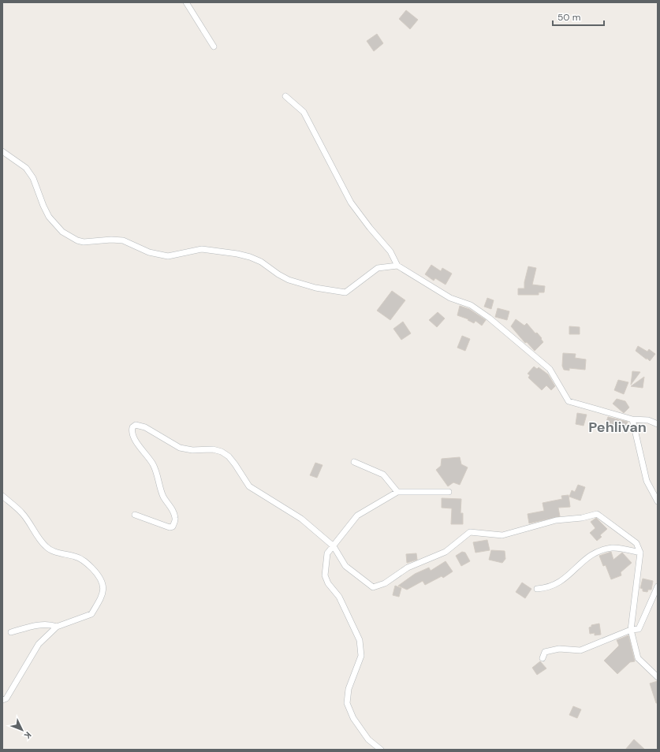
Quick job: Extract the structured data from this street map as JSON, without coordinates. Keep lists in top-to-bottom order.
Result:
{
  "districts": ["Pehlivan"],
  "scale_bar": "50 m",
  "north": "bottom right"
}
